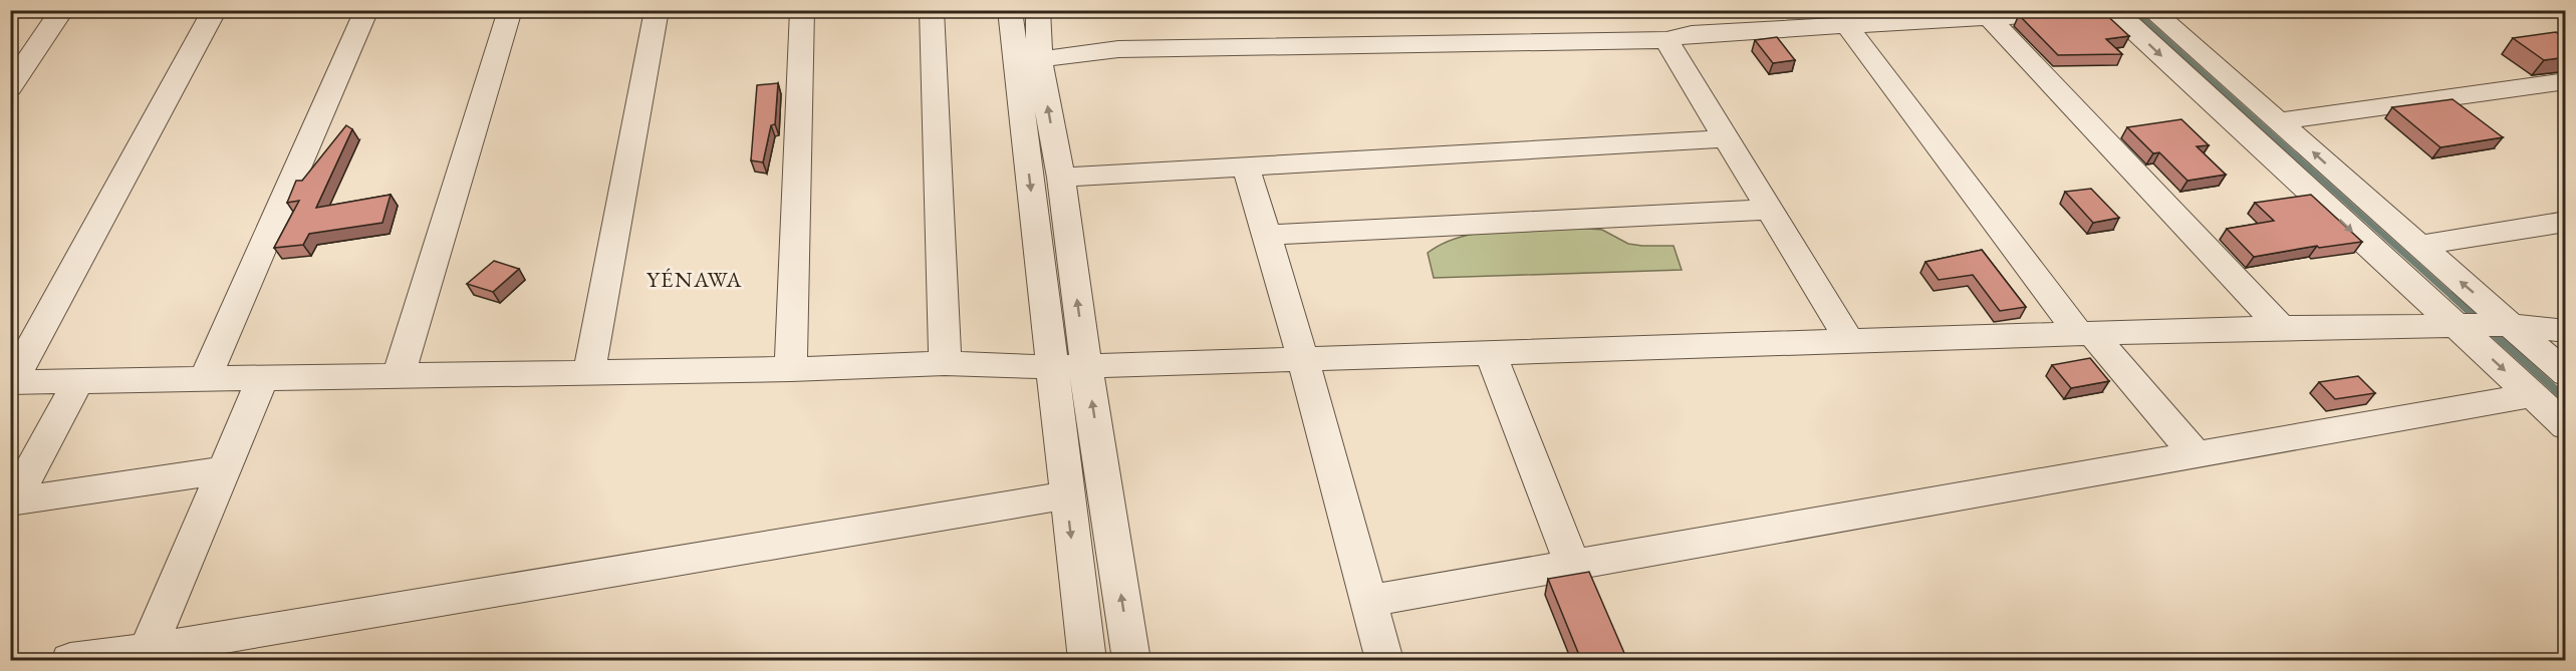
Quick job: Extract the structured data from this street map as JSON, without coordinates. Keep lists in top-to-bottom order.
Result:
{
  "districts": ["YÉNAWA"]
}
